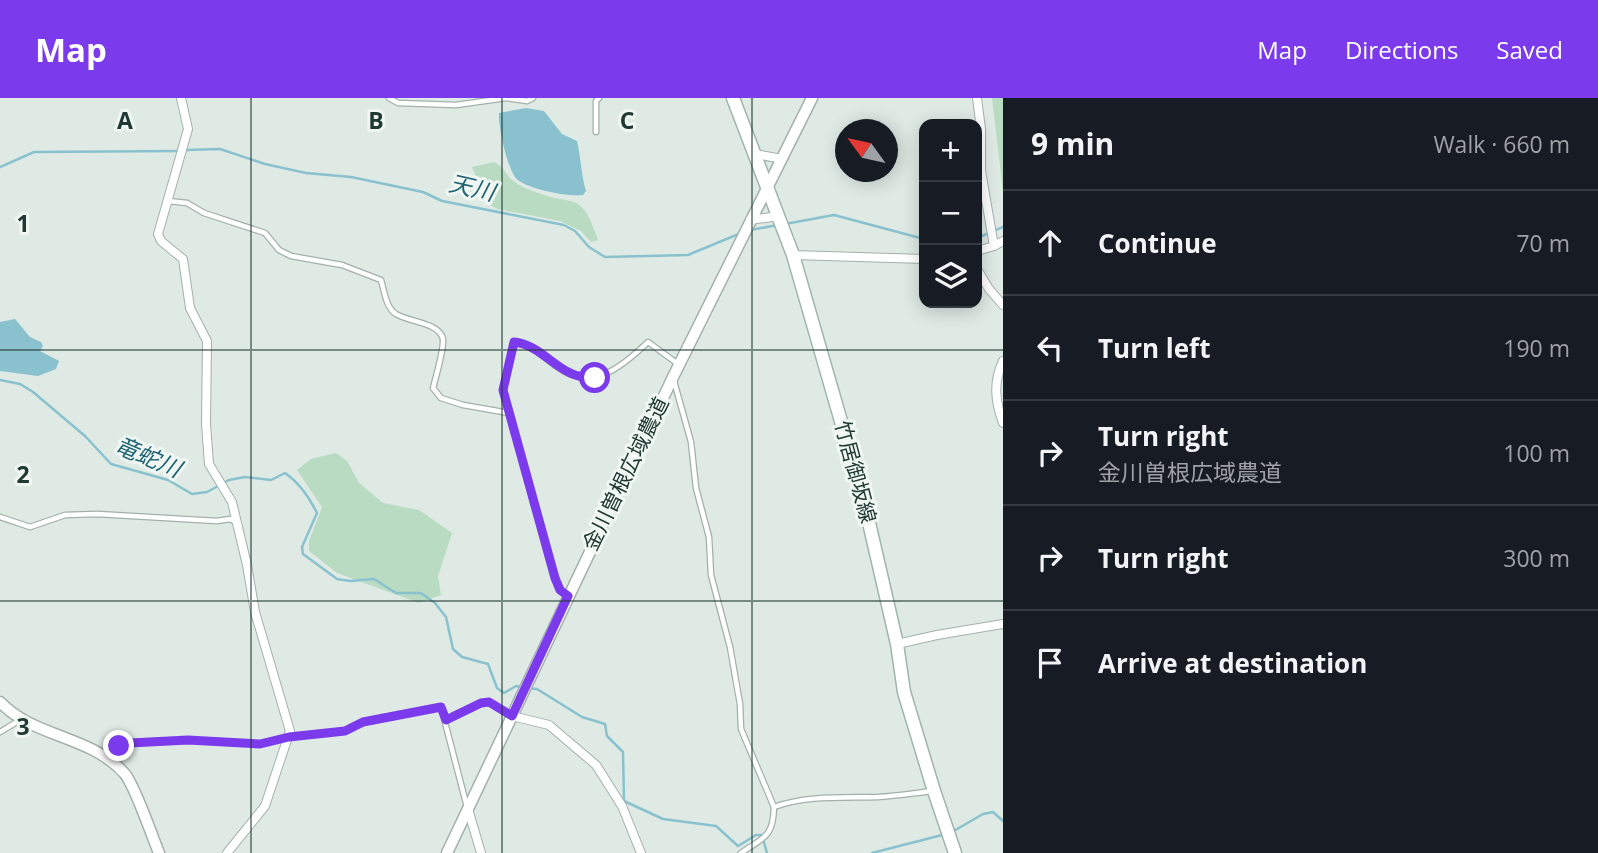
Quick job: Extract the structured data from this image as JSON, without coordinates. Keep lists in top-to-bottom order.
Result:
{
  "streets": {
    "main road": ["竹居御坂線"],
    "street": ["金川曽根広域農道"]
  },
  "crossings": [
    ["竹居御坂線", "金川曽根広域農道"]
  ],
  "water": ["天川", "竜蛇川"],
  "north": "top left",
  "page": {
    "header": "Map",
    "nav": ["Map", "Directions", "Saved"],
    "heading": ["9 min", "Walk · 660 m"],
    "map_buttons": ["+", "−"],
    "list": [
      ["Continue", "70 m"],
      ["Turn left", "190 m"],
      ["Turn right", "金川曽根広域農道", "100 m"],
      ["Turn right", "300 m"],
      "Arrive at destination"
    ]
  },
  "grid": {
    "columns": ["A", "B", "C"],
    "rows": ["1", "2", "3"]
  }
}
